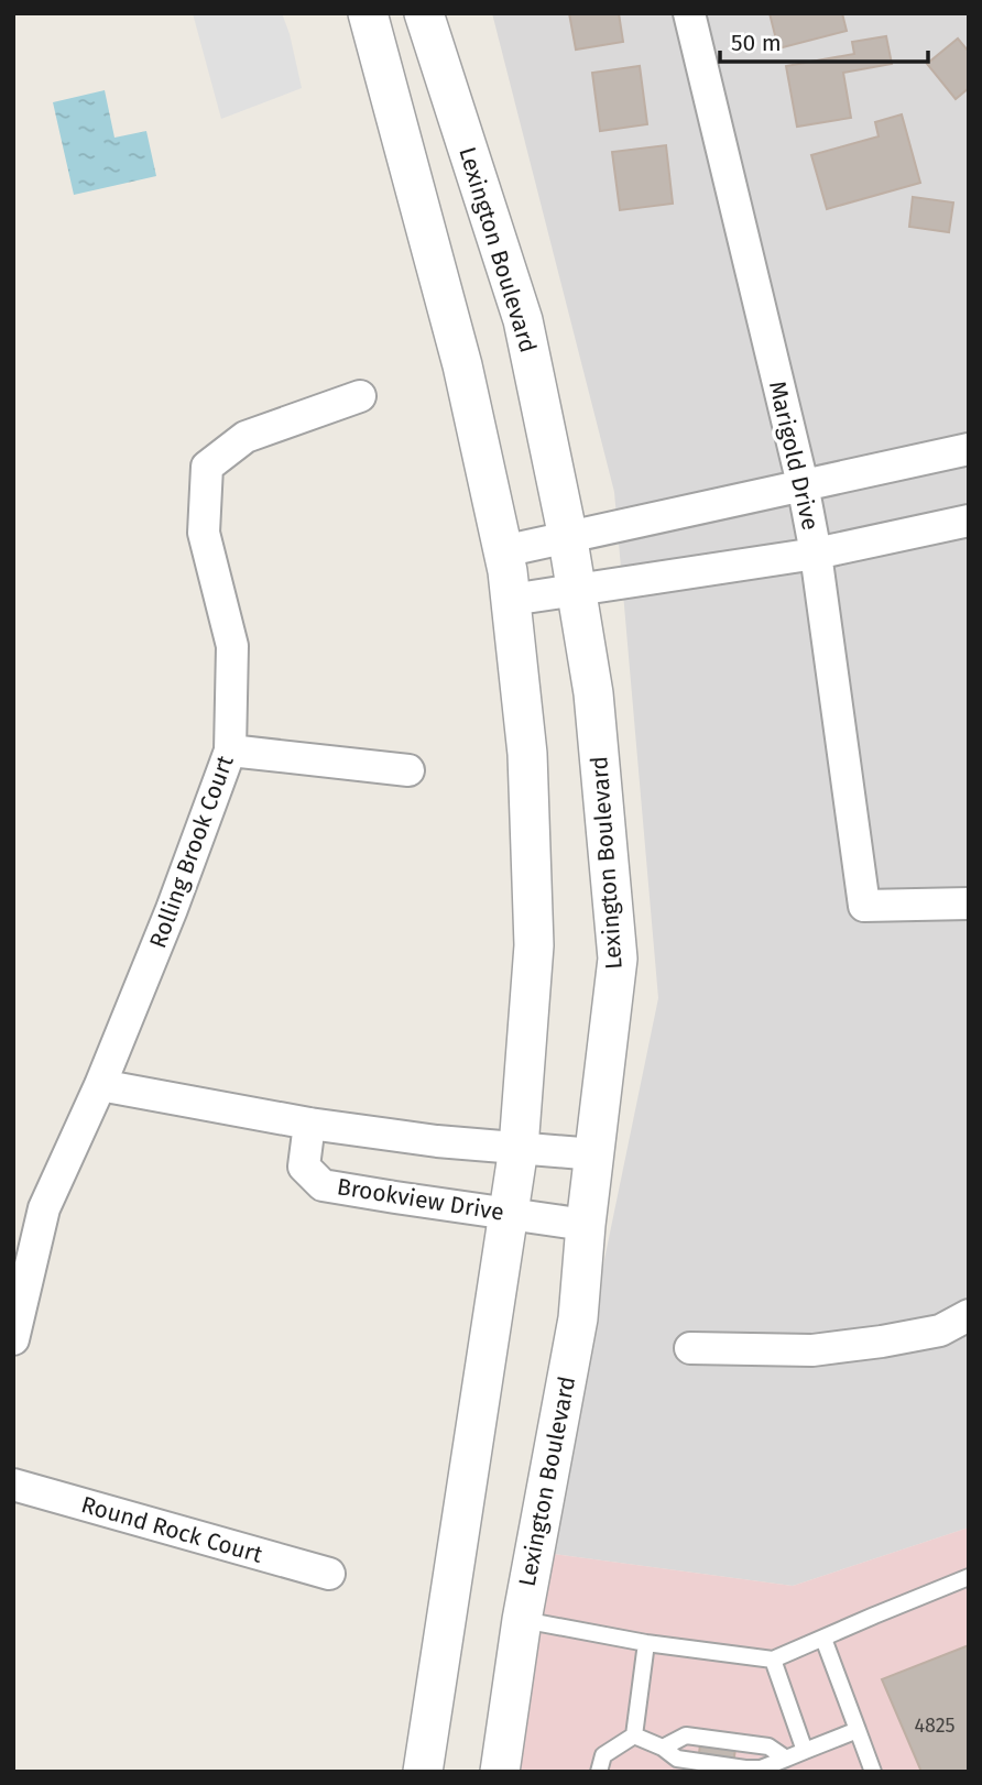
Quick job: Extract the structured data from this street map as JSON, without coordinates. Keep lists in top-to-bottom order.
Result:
{
  "streets": {
    "street": [
      "Lexington Boulevard",
      "Marigold Drive",
      "Rolling Brook Court",
      "Brookview Drive",
      "Round Rock Court"
    ]
  },
  "crossings": [
    ["Lexington Boulevard", "Brookview Drive"]
  ],
  "house_numbers": ["4825"],
  "scale_bar": "50 m"
}
